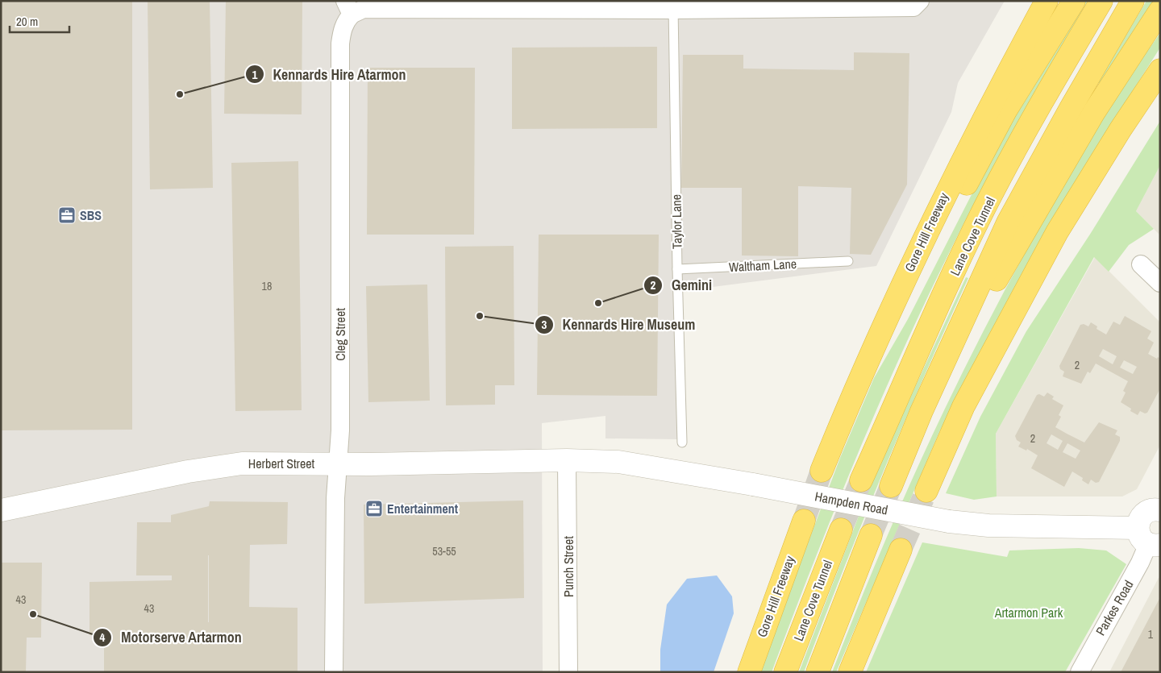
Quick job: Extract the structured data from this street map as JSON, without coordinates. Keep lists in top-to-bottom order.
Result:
{
  "streets": {
    "highway": ["Gore Hill Freeway", "Lane Cove Tunnel"],
    "street": [
      "Cleg Street",
      "Herbert Street",
      "Hampden Road",
      "Punch Street",
      "Parkes Road"
    ],
    "lane": ["Taylor Lane", "Waltham Lane"]
  },
  "crossings": [
    ["Taylor Lane", "Waltham Lane"],
    ["Cleg Street", "Herbert Street"],
    ["Herbert Street", "Hampden Road"],
    ["Herbert Street", "Punch Street"],
    ["Hampden Road", "Punch Street"],
    ["Hampden Road", "Parkes Road"]
  ],
  "parks": ["Artarmon Park"],
  "places": {
    "other": [
      "Kennards Hire Atarmon",
      "Gemini",
      "Kennards Hire Museum",
      "Motorserve Artarmon"
    ],
    "office": ["SBS", "Entertainment"]
  },
  "house_numbers": [
    "18",
    "2",
    "2",
    "53-55",
    "43",
    "43",
    "1"
  ],
  "scale_bar": "20 m"
}
